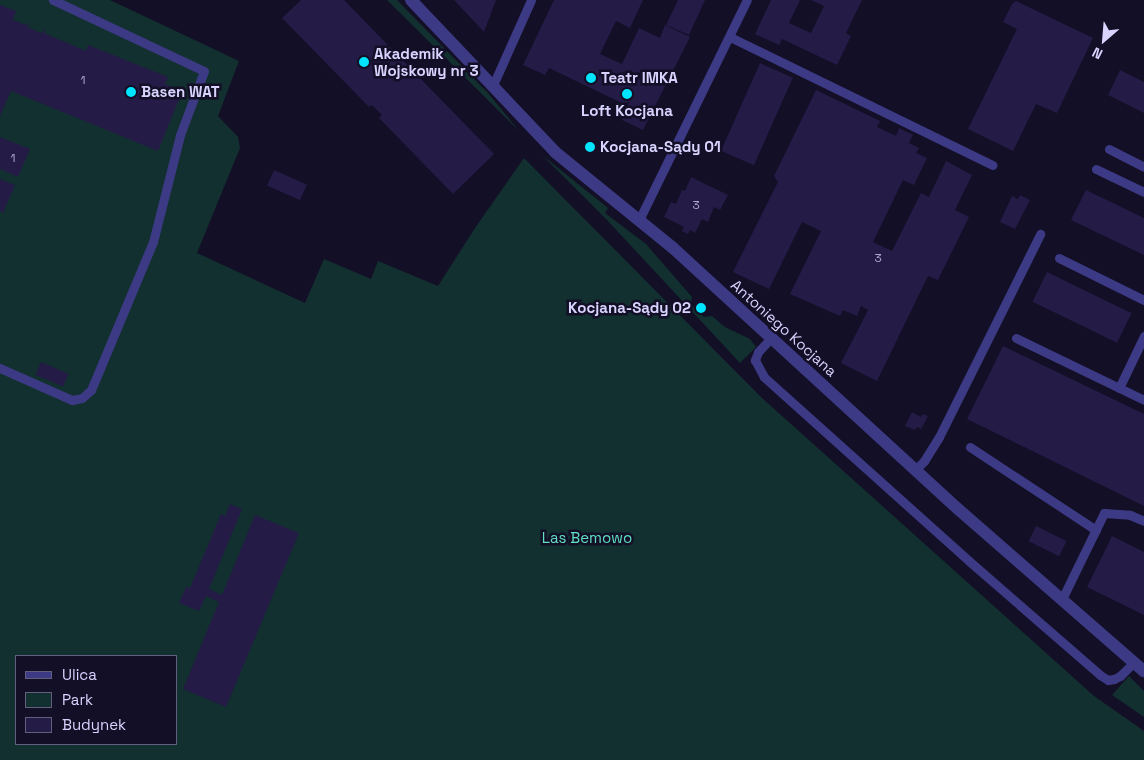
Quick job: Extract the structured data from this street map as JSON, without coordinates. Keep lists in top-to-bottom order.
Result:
{
  "streets": {
    "street": ["Antoniego Kocjana"]
  },
  "parks": ["Las Bemowo"],
  "places": [
    "Akademik Wojskowy nr 3",
    "Teatr IMKA",
    "Basen WAT",
    "Loft Kocjana",
    "Kocjana-Sądy 01",
    "Kocjana-Sądy 02"
  ],
  "house_numbers": [
    "1",
    "1",
    "3",
    "3"
  ],
  "legend": ["Ulica", "Park", "Budynek"],
  "north": "bottom left"
}
